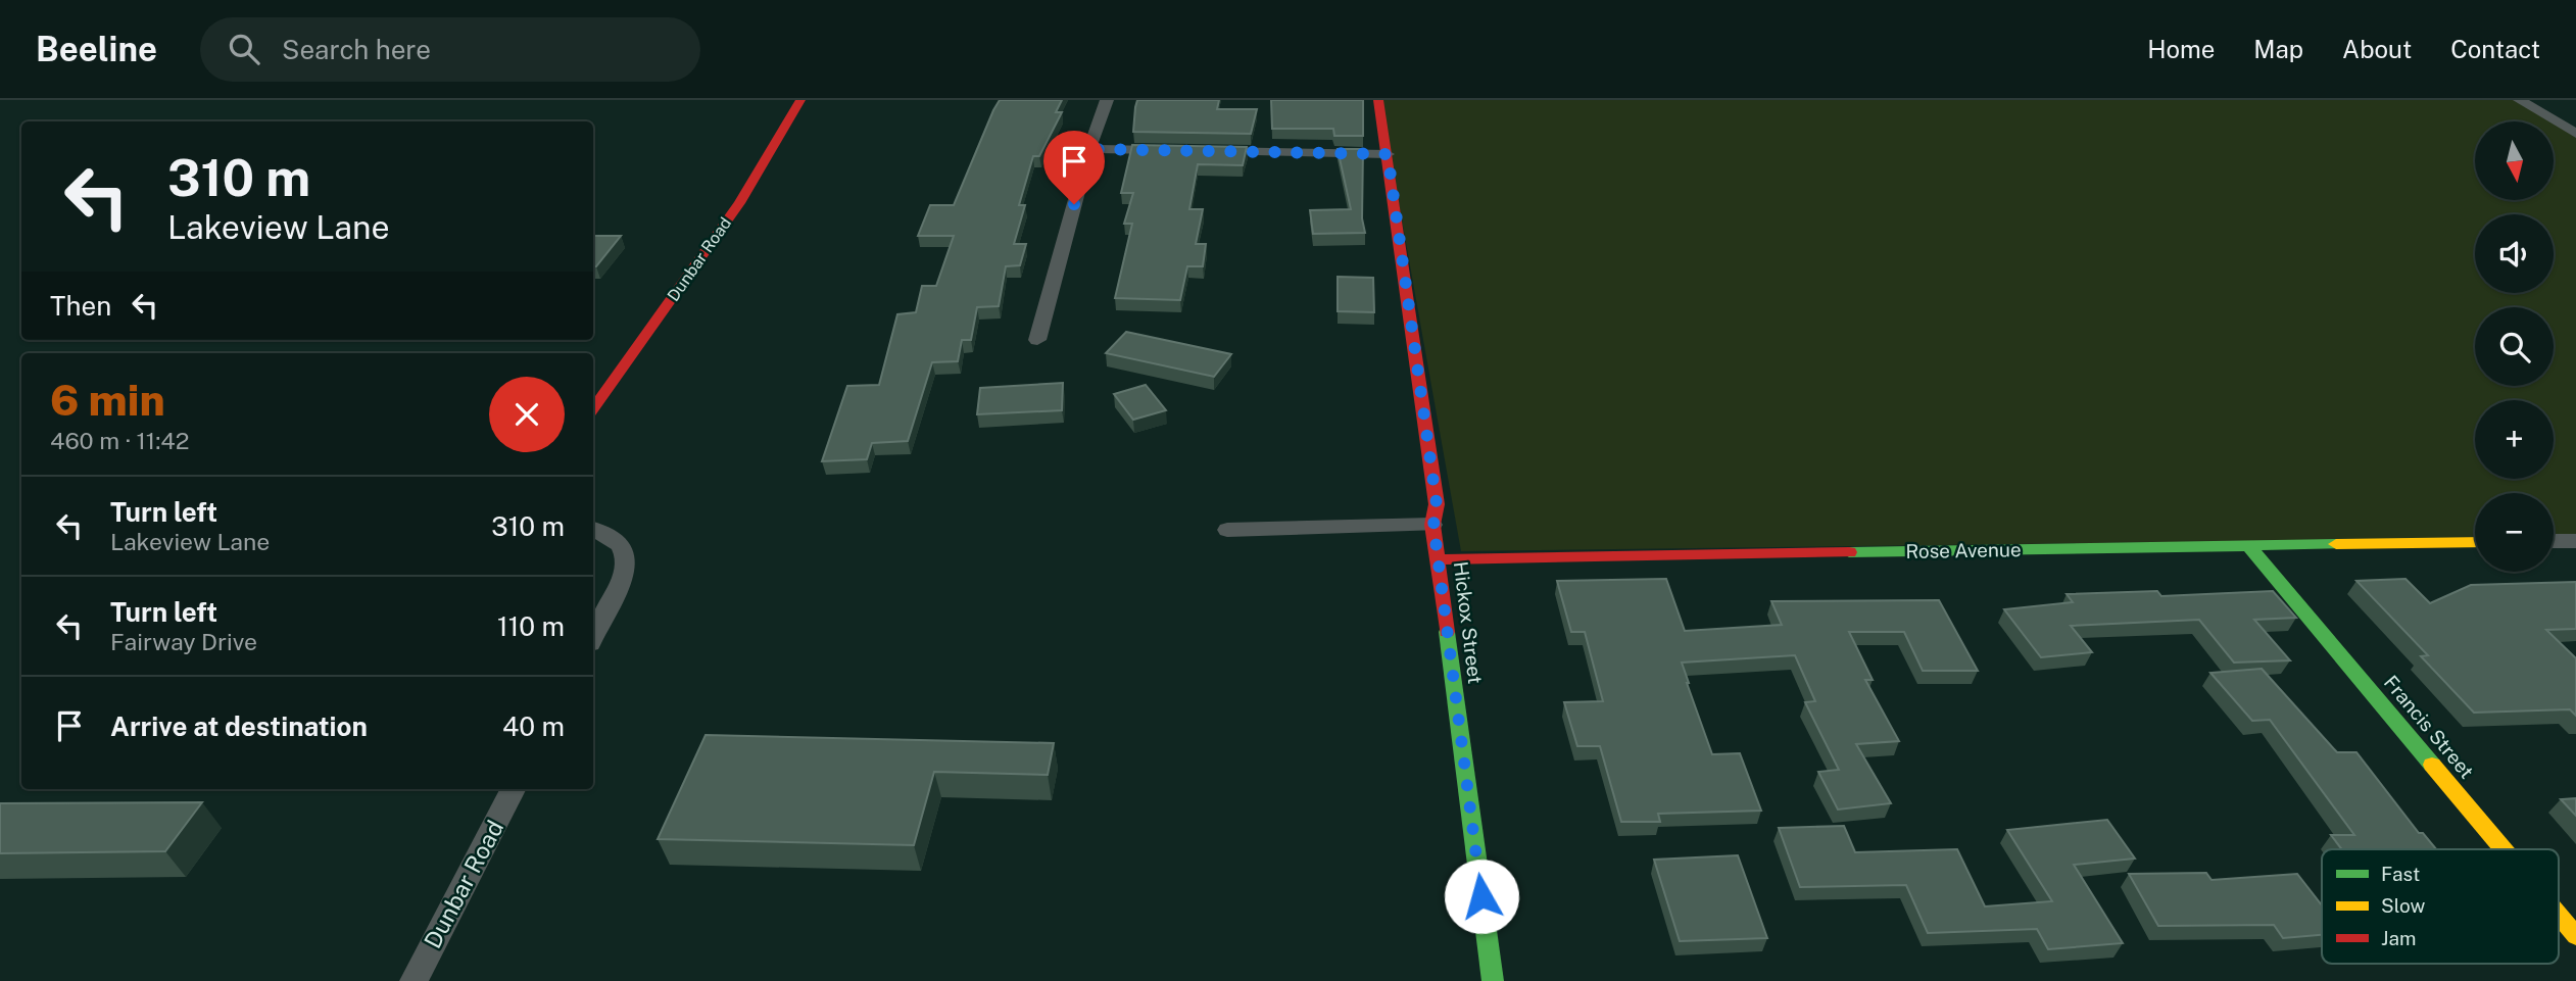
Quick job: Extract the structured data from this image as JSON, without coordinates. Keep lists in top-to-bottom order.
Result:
{
  "streets": {
    "street": [
      "Dunbar Road",
      "Rose Avenue",
      "Hickox Street",
      "Francis Street"
    ]
  },
  "crossings": [
    ["Rose Avenue", "Hickox Street"],
    ["Rose Avenue", "Francis Street"]
  ],
  "legend": ["Fast", "Slow", "Jam"],
  "north": "bottom",
  "page": {
    "header": "Beeline",
    "search": "Search here",
    "nav": [
      "Home",
      "Map",
      "About",
      "Contact"
    ],
    "map_buttons": ["+", "−"],
    "turn": ["310 m", "Lakeview Lane"],
    "then": "Then",
    "heading": ["6 min", "460 m · 11:42"],
    "list": [
      {
        "name": "Turn left",
        "note": "Lakeview Lane",
        "value": "310 m"
      },
      {
        "name": "Turn left",
        "note": "Fairway Drive",
        "value": "110 m"
      },
      {
        "name": "Arrive at destination",
        "value": "40 m"
      }
    ]
  }
}
